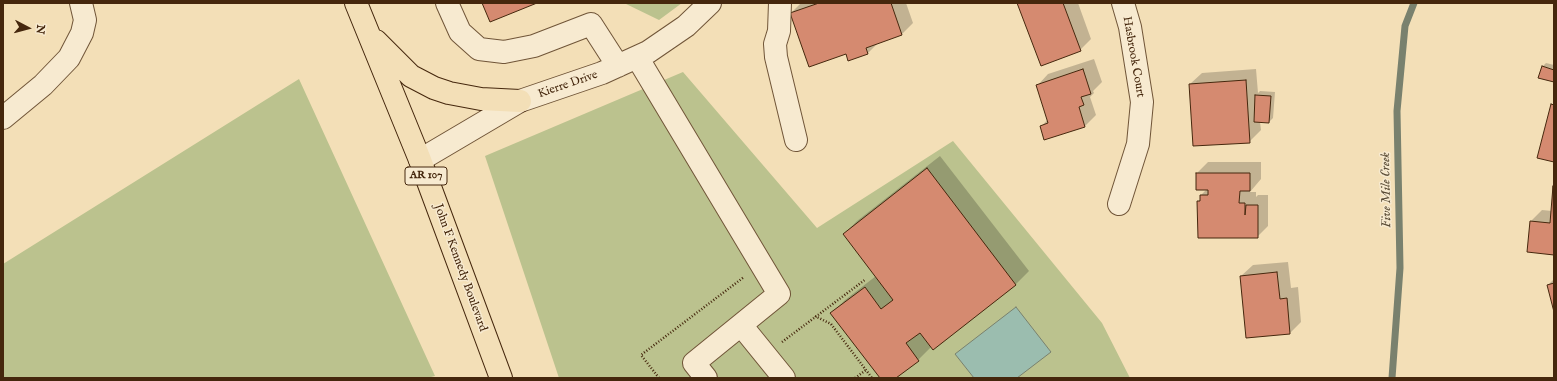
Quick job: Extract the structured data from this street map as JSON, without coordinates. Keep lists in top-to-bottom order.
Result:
{
  "streets": {
    "main road": ["AR 107", "John F Kennedy Boulevard"],
    "street": ["Hasbrook Court", "Kierre Drive"]
  },
  "crossings": [
    ["Kierre Drive", "John F Kennedy Boulevard"]
  ],
  "water": ["Five Mile Creek"],
  "north": "right"
}
